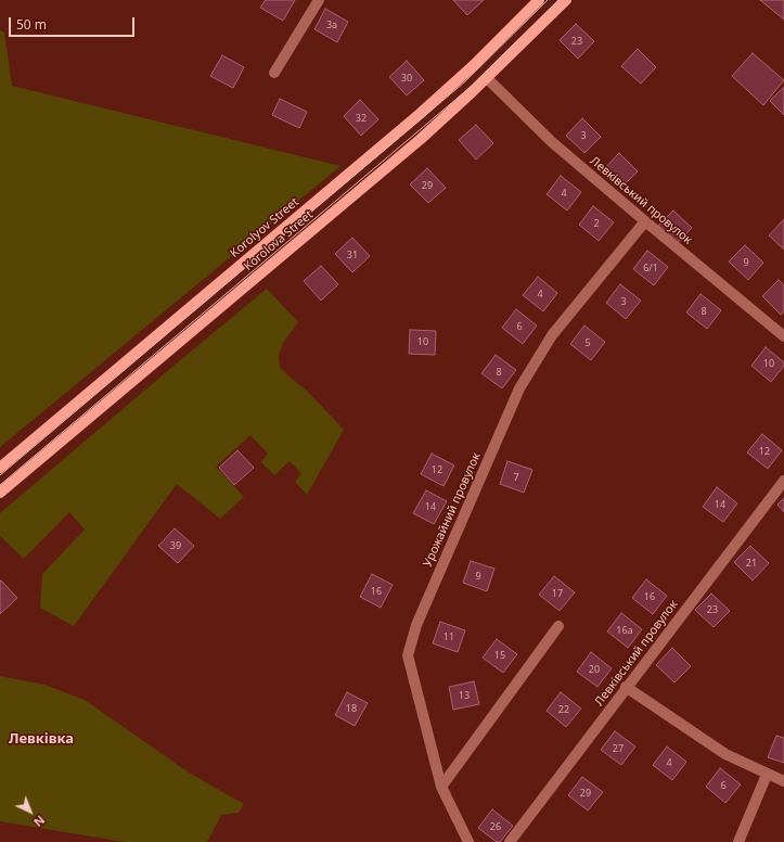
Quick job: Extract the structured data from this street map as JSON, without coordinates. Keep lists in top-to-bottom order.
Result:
{
  "streets": {
    "main road": ["Korolyov Street", "Korolova Street"],
    "street": ["Левківський провулок", "Урожайний провулок"]
  },
  "crossings": [
    ["Левківський провулок", "Korolova Street"],
    ["Левківський провулок", "Урожайний провулок"]
  ],
  "districts": ["Левківка"],
  "house_numbers": [
    "3а",
    "23",
    "30",
    "32",
    "3",
    "29",
    "4",
    "2",
    "31",
    "9",
    "6/1",
    "4",
    "3",
    "8",
    "6",
    "10",
    "5",
    "10",
    "8",
    "12",
    "12",
    "7",
    "14",
    "14",
    "39",
    "21",
    "9",
    "16",
    "17",
    "16",
    "23",
    "16а",
    "11",
    "15",
    "20",
    "13",
    "18",
    "22",
    "27",
    "4",
    "6",
    "29",
    "26"
  ],
  "scale_bar": "50 m",
  "north": "bottom right"
}
